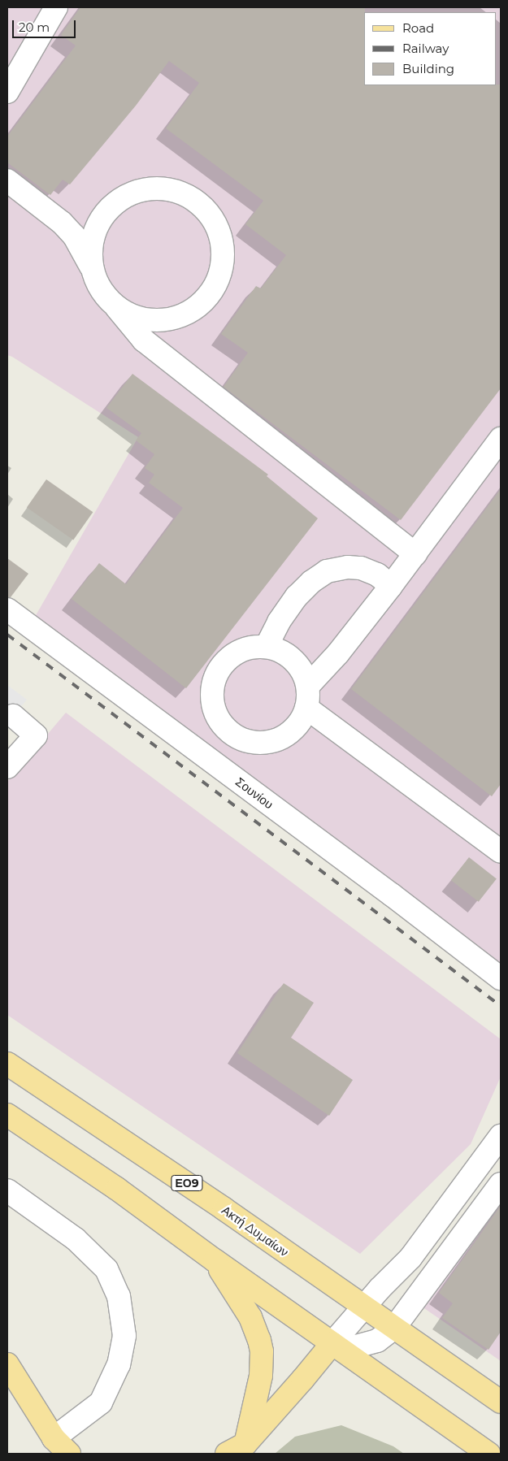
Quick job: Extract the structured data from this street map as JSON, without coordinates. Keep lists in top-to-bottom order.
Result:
{
  "streets": {
    "main road": ["ΕΟ9", "Ακτή Δυμαίων"],
    "street": ["Σουνίου"]
  },
  "legend": ["Road", "Railway", "Building"],
  "scale_bar": "20 m"
}
